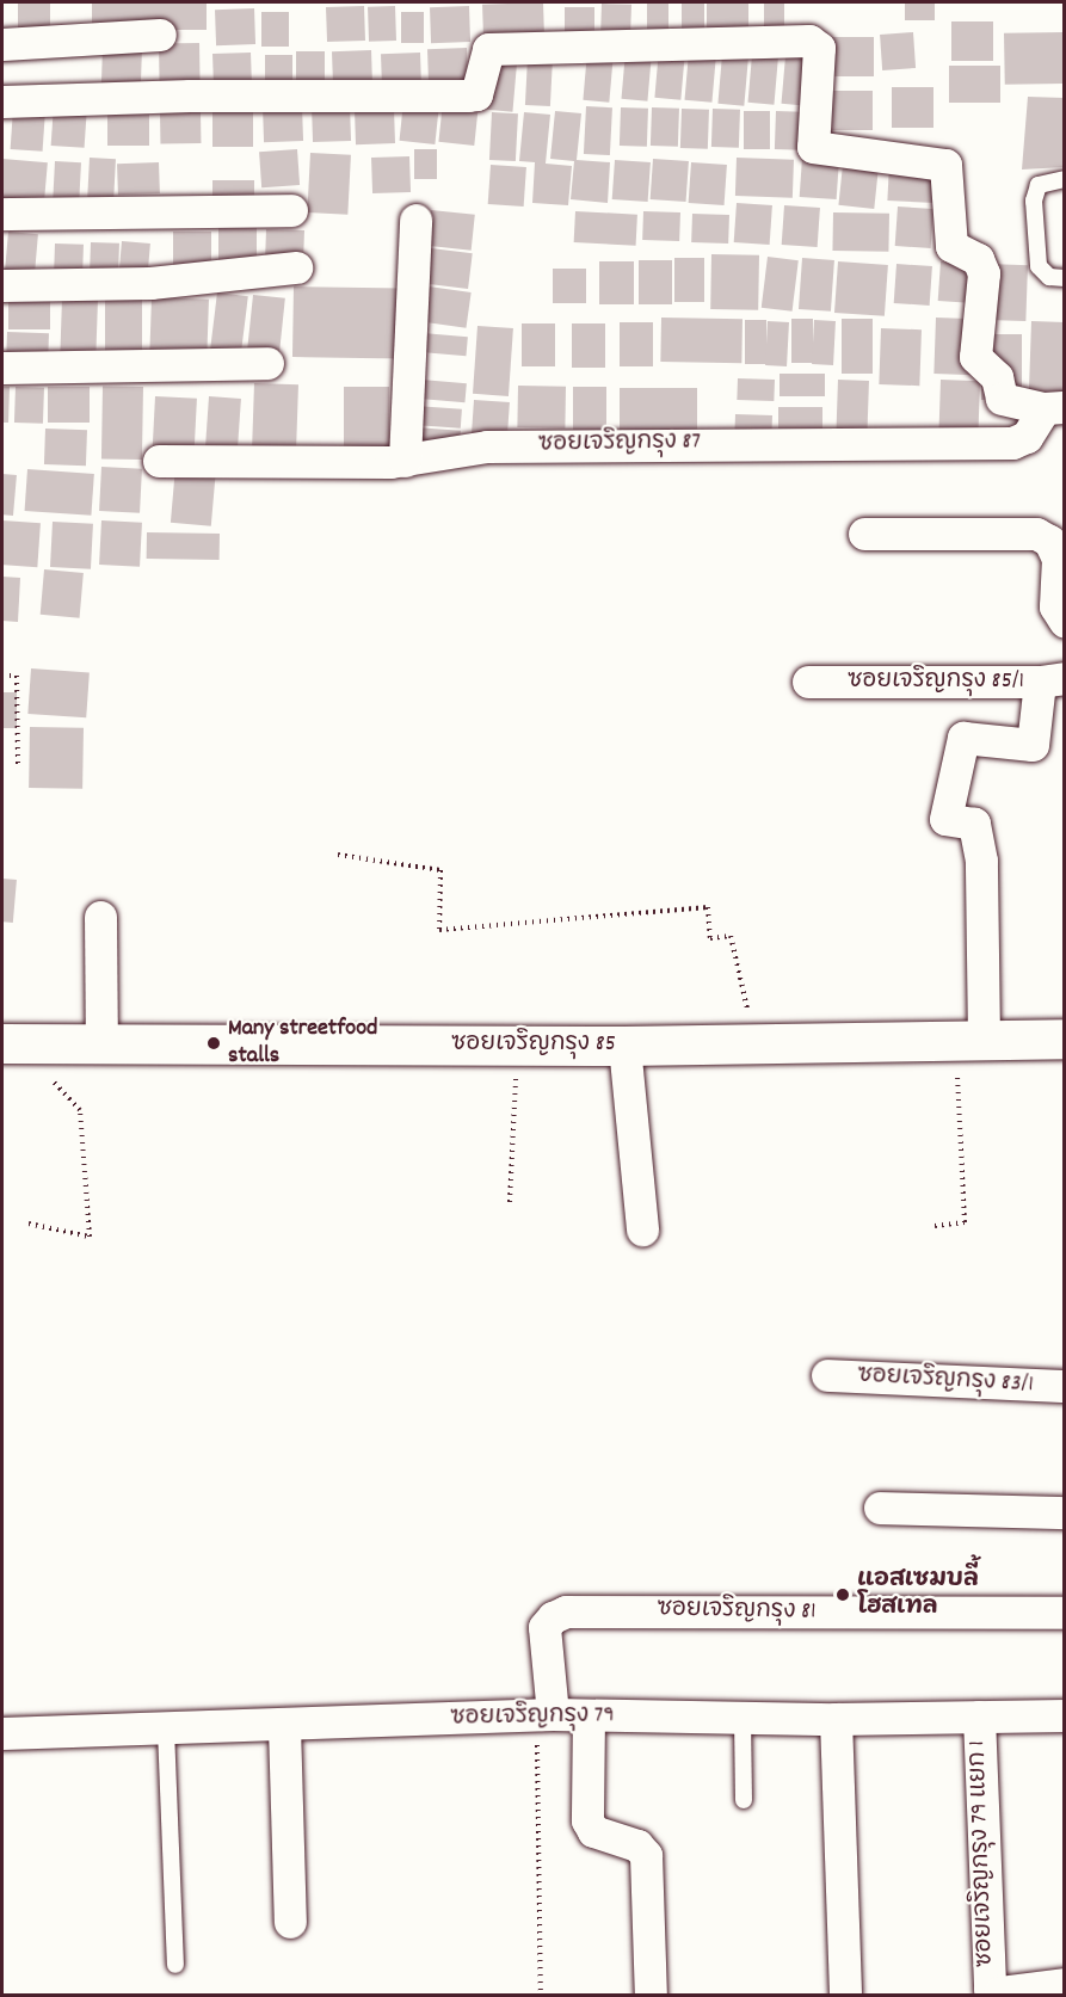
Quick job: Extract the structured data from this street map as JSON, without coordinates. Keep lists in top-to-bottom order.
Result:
{
  "streets": {
    "street": [
      "ซอยเจริญกรุง 87",
      "ซอยเจริญกรุง 85/1",
      "ซอยเจริญกรุง 85",
      "ซอยเจริญกรุง 83/1",
      "ซอยเจริญกรุง 81",
      "ซอยเจริญกรุง 79",
      "ซอยเจริญกรุง 79 แยก 1"
    ]
  },
  "crossings": [
    ["ซอยเจริญกรุง 81", "ซอยเจริญกรุง 79"],
    ["ซอยเจริญกรุง 79", "ซอยเจริญกรุง 79 แยก 1"]
  ],
  "places": ["Many streetfood stalls", "แอสเซมบลี้ โฮสเทล"]
}
